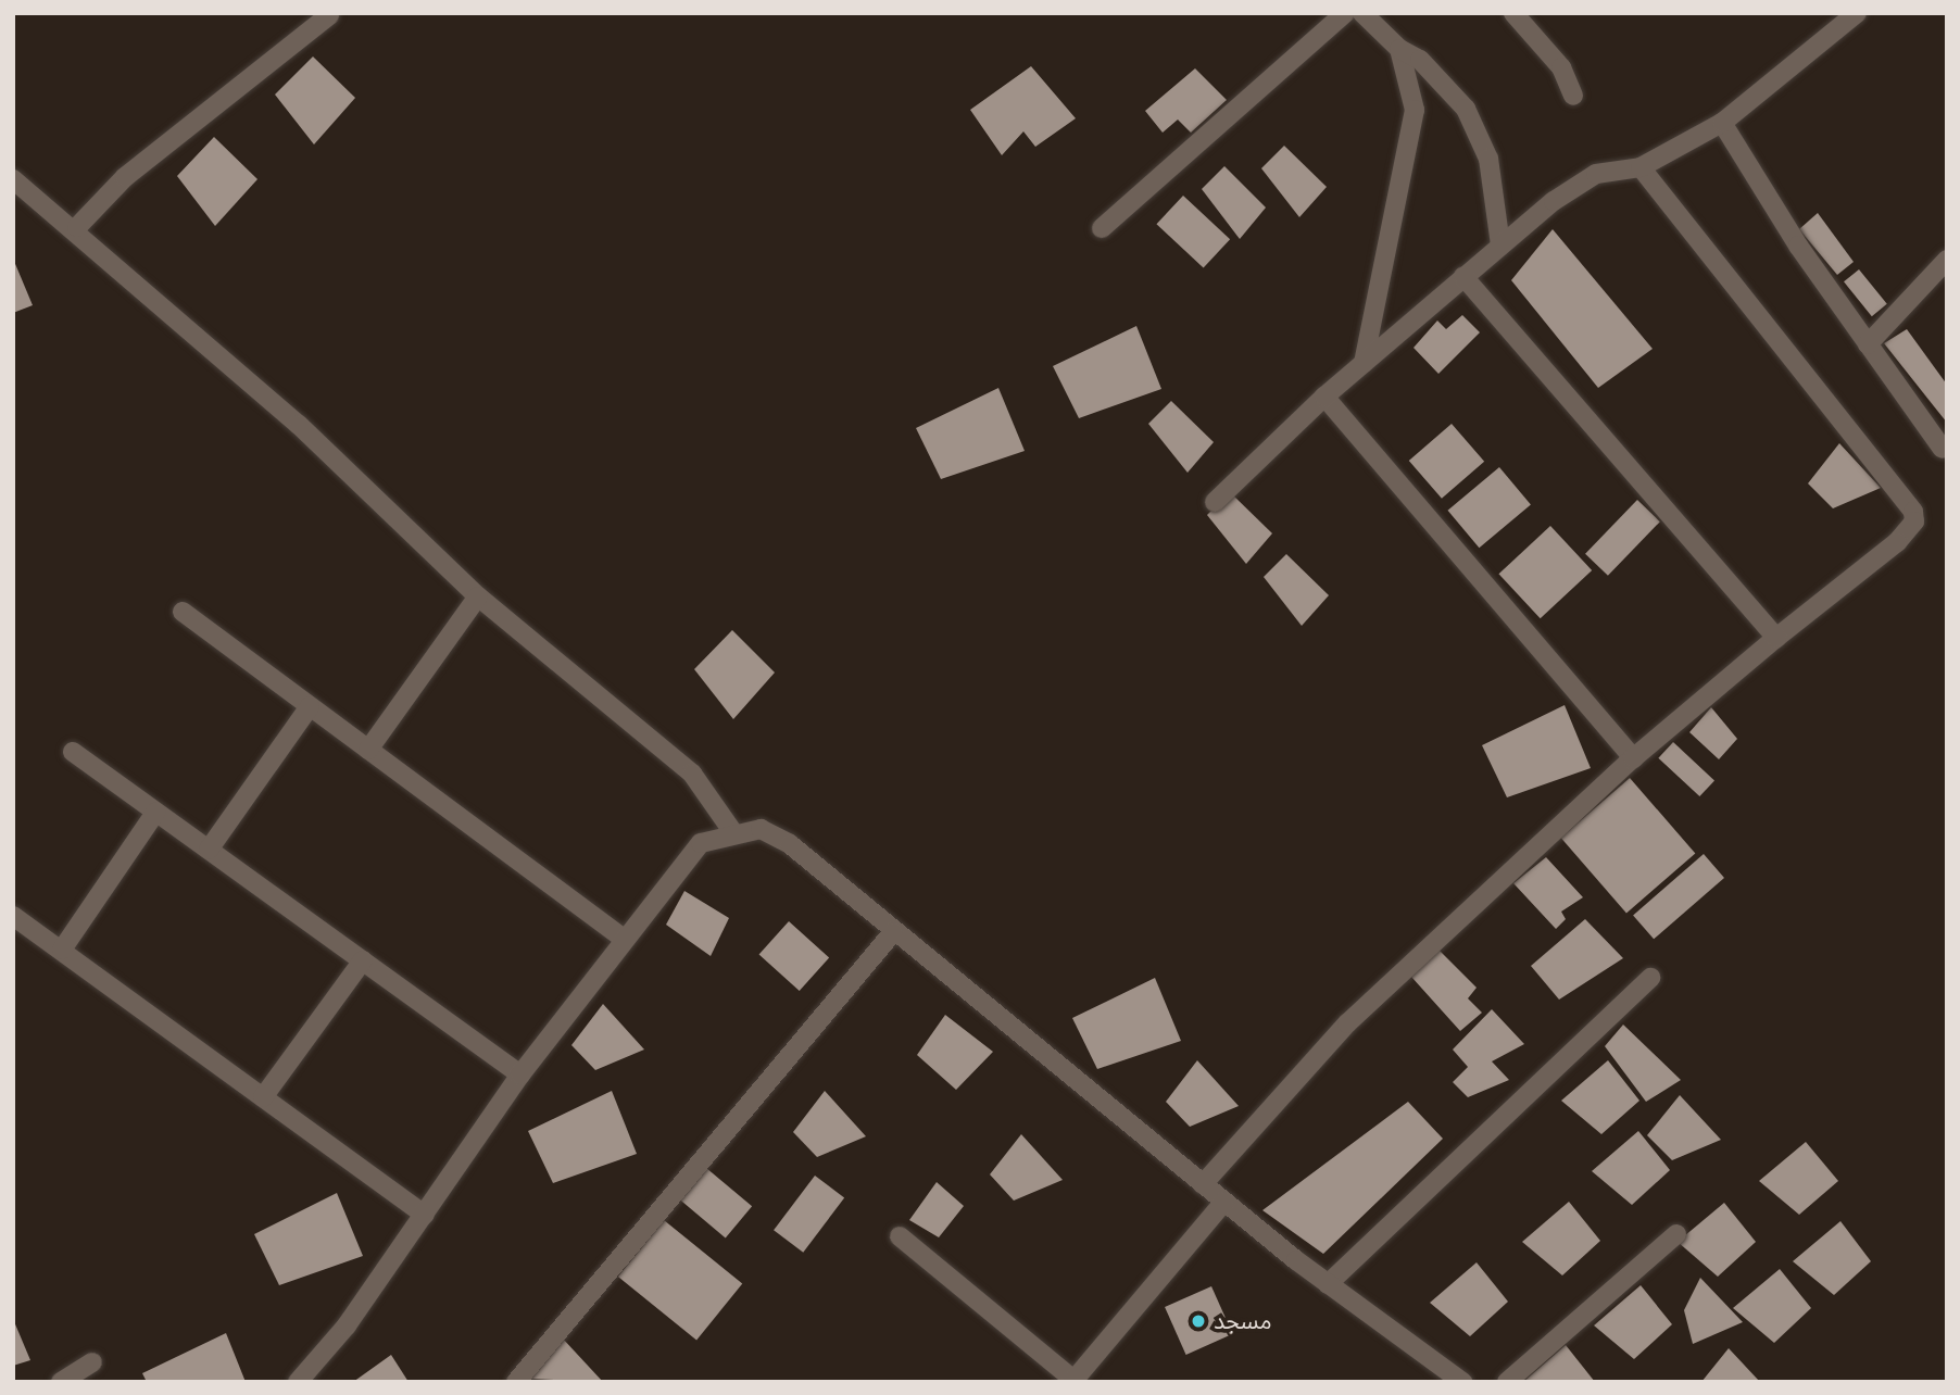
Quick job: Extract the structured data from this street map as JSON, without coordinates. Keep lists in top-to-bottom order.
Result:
{
  "places": ["مسجد"]
}
